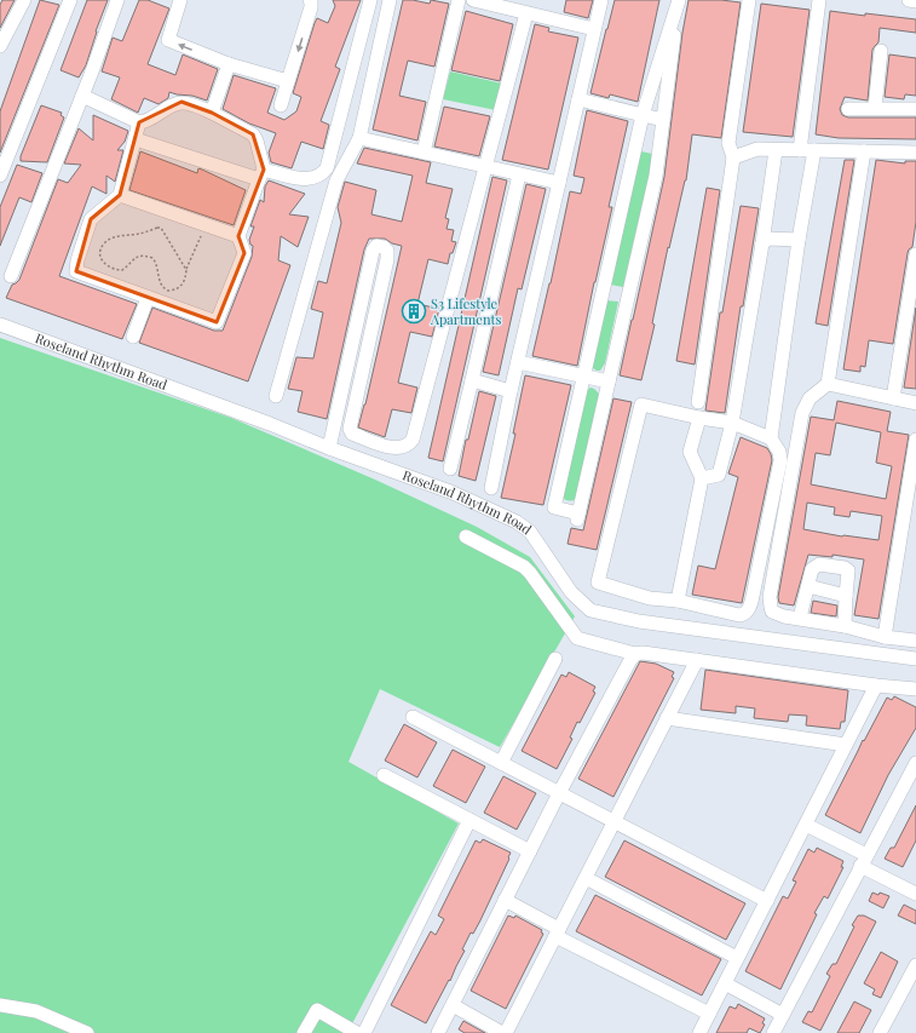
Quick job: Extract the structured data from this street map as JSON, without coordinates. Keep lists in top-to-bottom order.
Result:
{
  "streets": {
    "street": ["Roseland Rhythm Road"]
  },
  "places": {
    "building": ["S3 Lifestyle Apartments"]
  }
}
